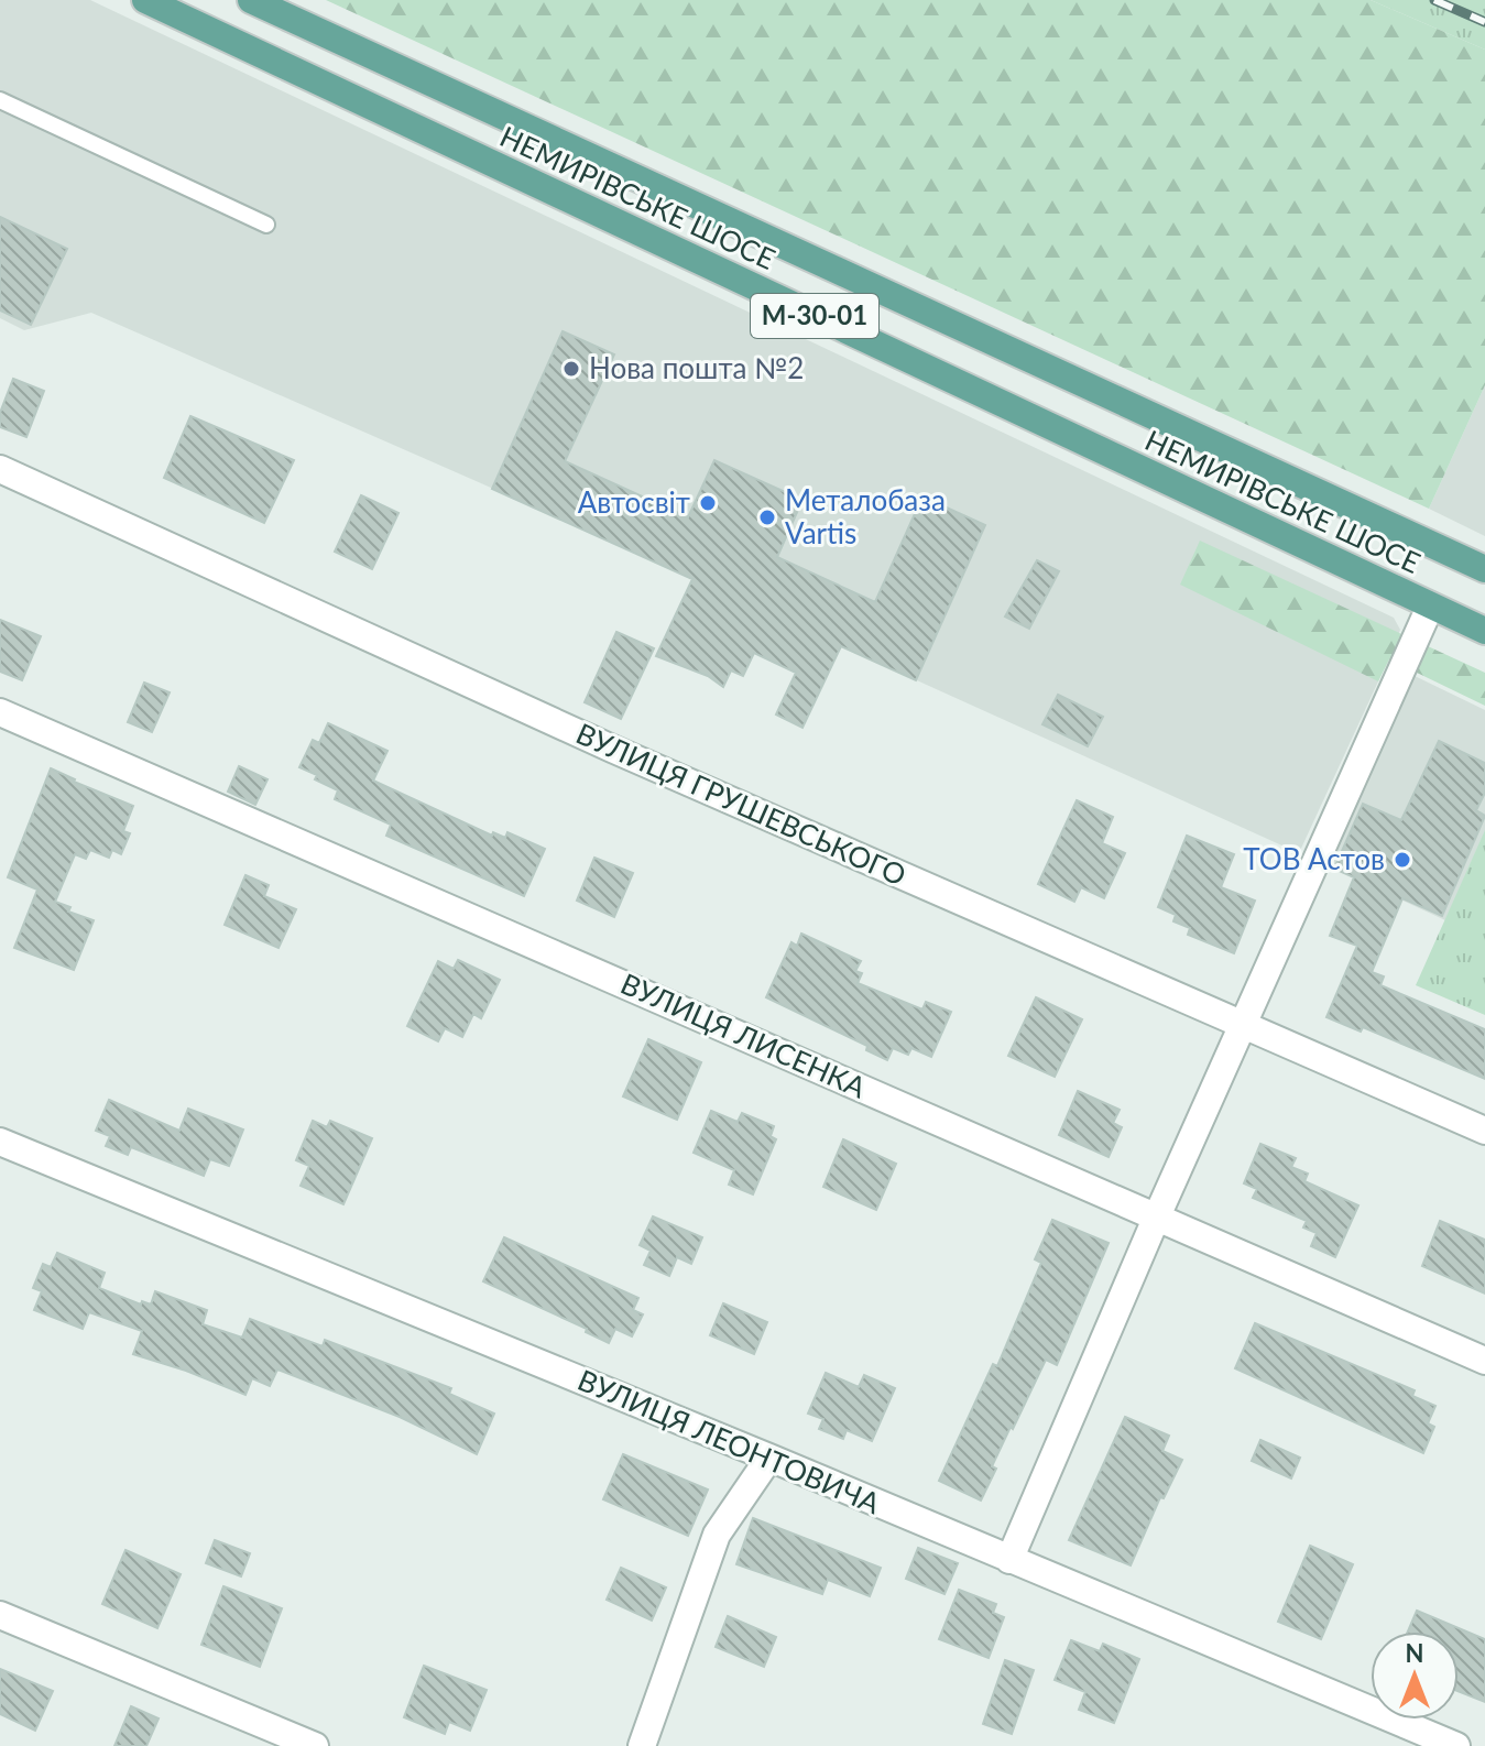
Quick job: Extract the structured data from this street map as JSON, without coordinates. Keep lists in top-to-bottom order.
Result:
{
  "streets": {
    "main road": ["НЕМИРІВСЬКЕ ШОСЕ", "М-30-01"],
    "street": ["ВУЛИЦЯ ГРУШЕВСЬКОГО", "ВУЛИЦЯ ЛИСЕНКА", "ВУЛИЦЯ ЛЕОНТОВИЧА"]
  },
  "places": [
    "Нова пошта №2",
    "Автосвіт",
    "Металобаза Vartis",
    "ТОВ Астов"
  ],
  "north": "top"
}
